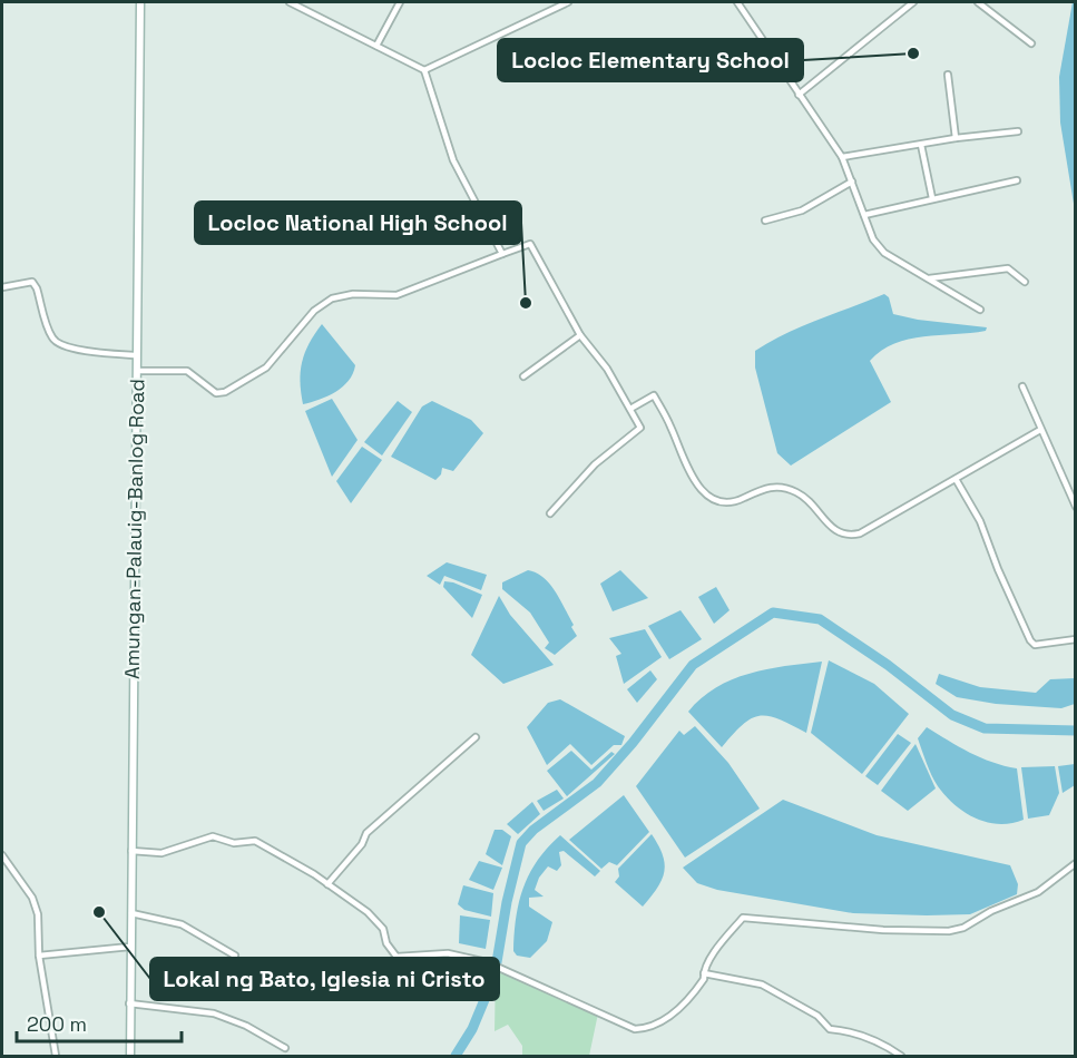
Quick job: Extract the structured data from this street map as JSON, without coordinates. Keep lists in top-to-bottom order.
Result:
{
  "streets": {
    "main road": ["Amungan-Palauig-Banlog Road"]
  },
  "places": ["Locloc Elementary School", "Locloc National High School", "Lokal ng Bato, Iglesia ni Cristo"],
  "scale_bar": "200 m"
}
